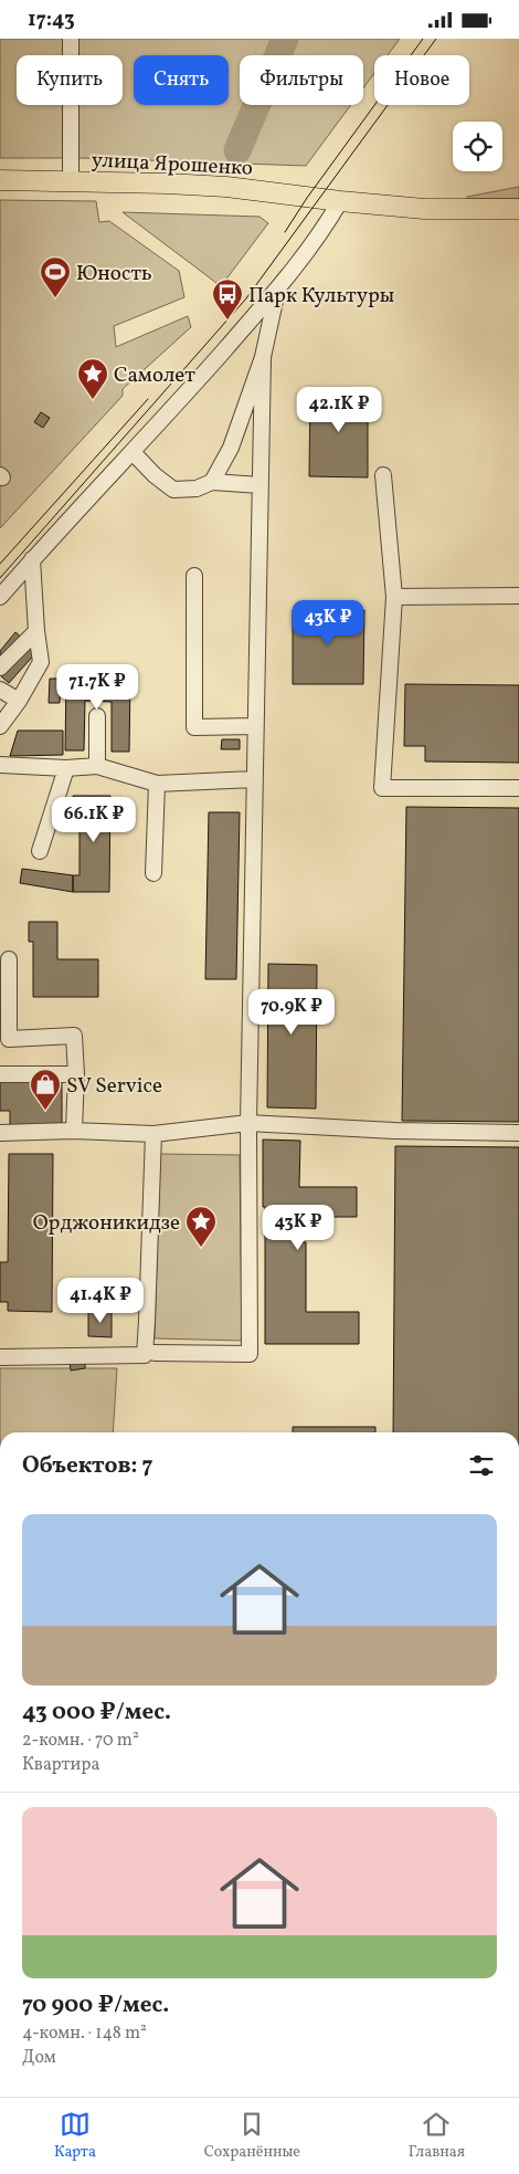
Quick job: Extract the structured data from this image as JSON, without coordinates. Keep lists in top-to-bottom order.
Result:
{
  "streets": {
    "main road": ["улица Ярошенко"]
  },
  "places": {
    "sports": ["Юность"],
    "bus stop": ["Парк Культуры"],
    "place": ["Самолет", "Орджоникидзе"],
    "shop": ["SV Service"]
  },
  "page": {
    "status": "17:43",
    "chip": [
      "Купить",
      "Снять",
      "Фильтры",
      "Новое"
    ],
    "price": [
      "42.1K ₽",
      "43K ₽",
      "71.7K ₽",
      "66.1K ₽",
      "70.9K ₽",
      "43K ₽",
      "41.4K ₽"
    ],
    "heading": "Объектов: 7",
    "list": [
      {
        "name": "43 000 ₽/мес.",
        "note": "2-комн. · 70 m² · Квартира"
      },
      {
        "name": "70 900 ₽/мес.",
        "note": "4-комн. · 148 m² · Дом"
      }
    ],
    "tabs": ["Карта", "Сохранённые", "Главная"]
  }
}
